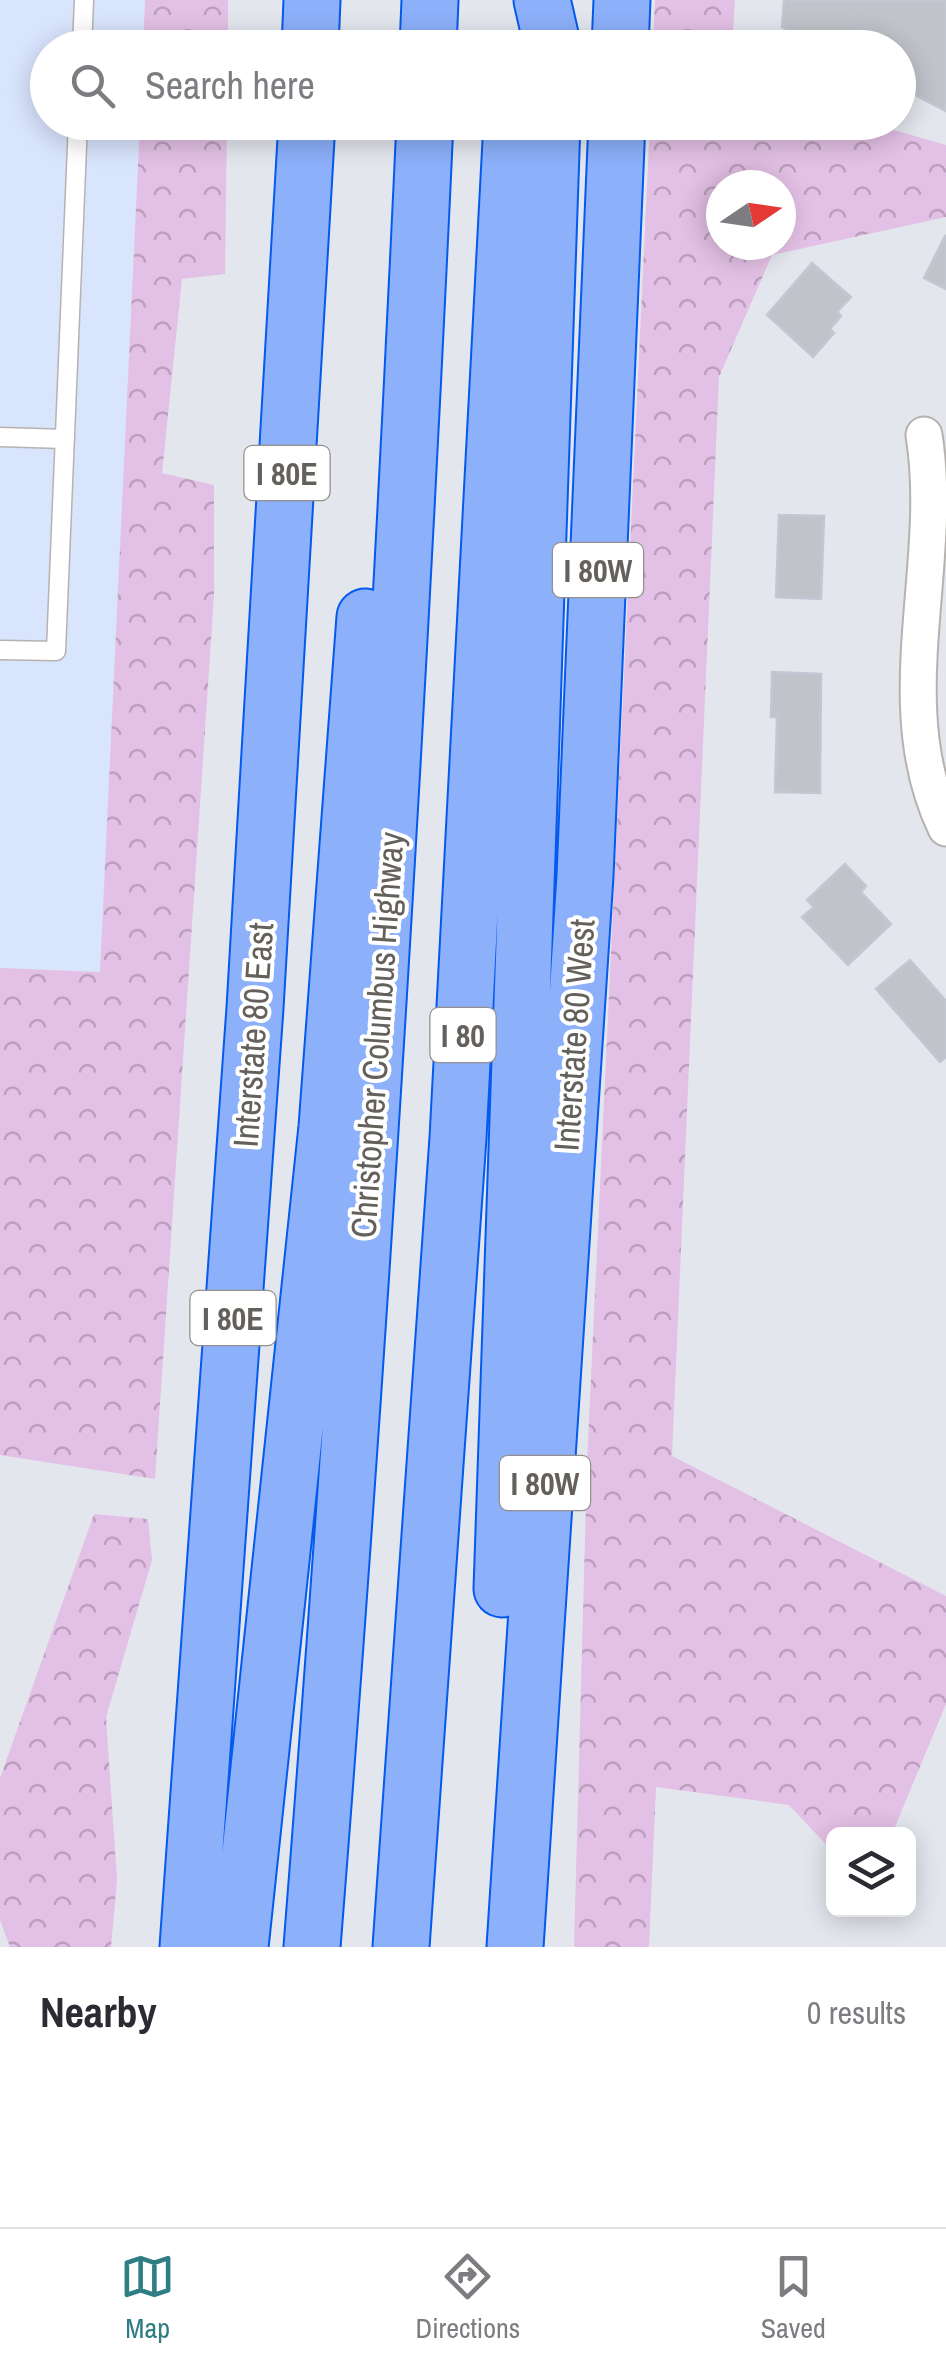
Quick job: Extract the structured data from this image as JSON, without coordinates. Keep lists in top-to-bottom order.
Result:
{
  "streets": {
    "highway": [
      "I 80E",
      "I 80W",
      "Interstate 80 East",
      "Christopher Columbus Highway",
      "I 80",
      "Interstate 80 West"
    ]
  },
  "north": "right",
  "page": {
    "search": "Search here",
    "heading": ["Nearby", "0 results"],
    "nav": ["Map", "Directions", "Saved"]
  }
}
